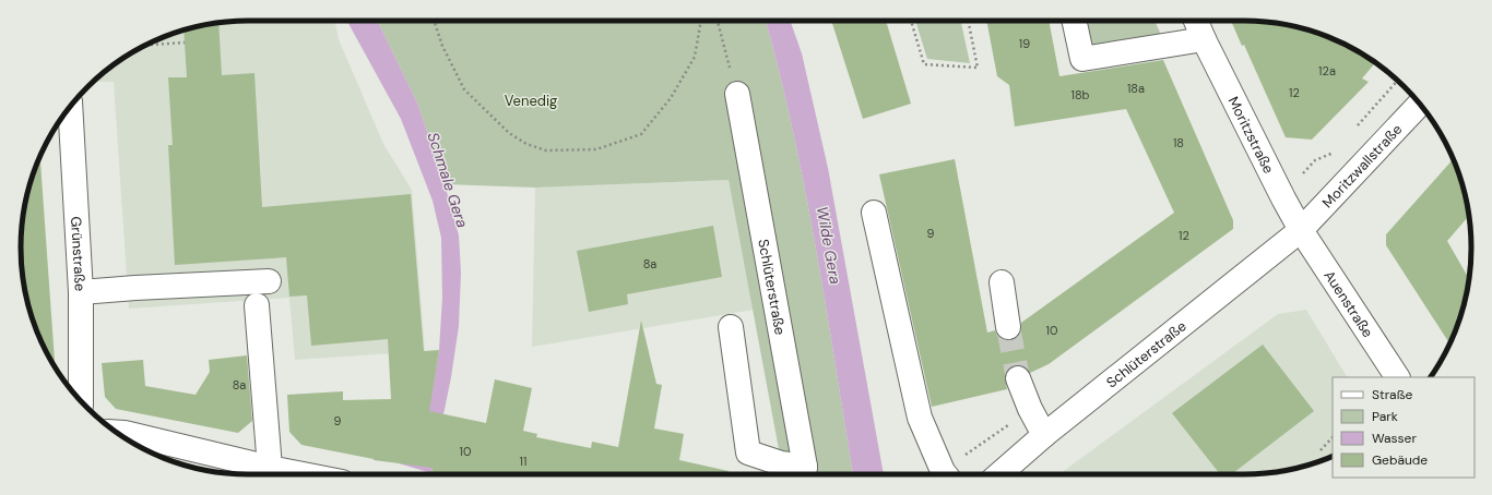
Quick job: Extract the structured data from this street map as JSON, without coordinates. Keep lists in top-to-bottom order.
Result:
{
  "streets": {
    "street": [
      "Moritzstraße",
      "Moritzwallstraße",
      "Grünstraße",
      "Schlüterstraße",
      "Auenstraße"
    ]
  },
  "crossings": [
    ["Moritzstraße", "Moritzwallstraße"],
    ["Moritzstraße", "Schlüterstraße"],
    ["Moritzstraße", "Auenstraße"],
    ["Moritzwallstraße", "Schlüterstraße"],
    ["Moritzwallstraße", "Auenstraße"],
    ["Schlüterstraße", "Auenstraße"]
  ],
  "water": ["Schmale Gera", "Wilde Gera"],
  "parks": ["Venedig"],
  "house_numbers": [
    "19",
    "12a",
    "18a",
    "12",
    "18b",
    "18",
    "9",
    "12",
    "8a",
    "10",
    "8a",
    "9",
    "10",
    "11"
  ],
  "legend": [
    "Straße",
    "Park",
    "Wasser",
    "Gebäude"
  ]
}
